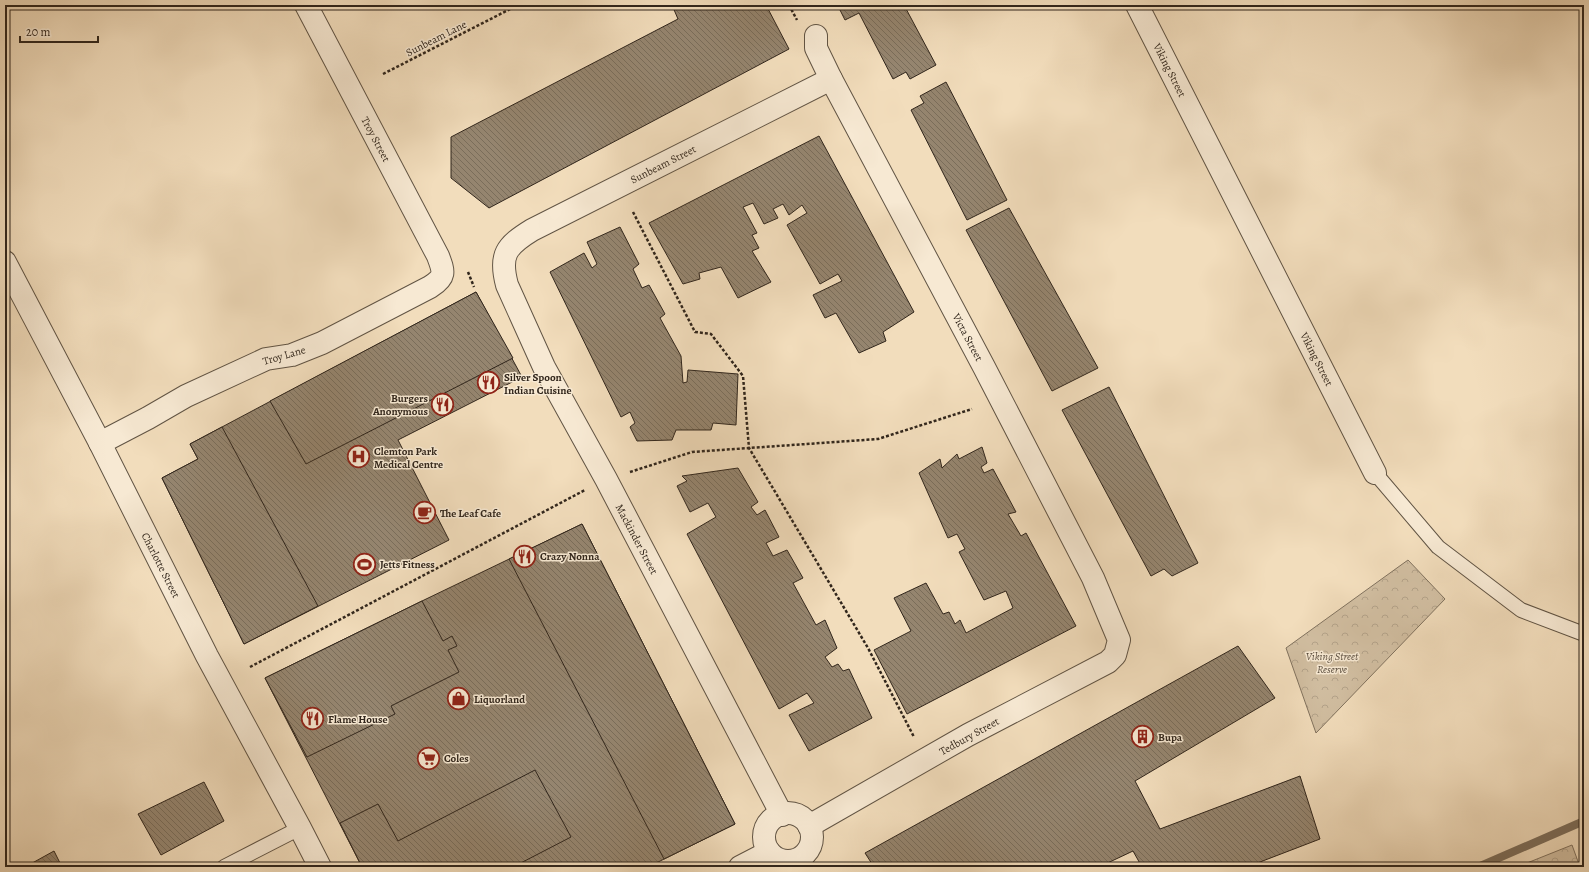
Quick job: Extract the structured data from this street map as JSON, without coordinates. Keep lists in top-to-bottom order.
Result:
{
  "streets": {
    "street": [
      "Viking Street",
      "Troy Street",
      "Sunbeam Street",
      "Victa Street",
      "Troy Lane",
      "Mackinder Street",
      "Charlotte Street",
      "Tedbury Street"
    ],
    "path": ["Sunbeam Lane"]
  },
  "crossings": [
    ["Troy Street", "Troy Lane"],
    ["Sunbeam Street", "Victa Street"],
    ["Sunbeam Street", "Mackinder Street"],
    ["Victa Street", "Tedbury Street"],
    ["Troy Lane", "Charlotte Street"],
    ["Mackinder Street", "Tedbury Street"]
  ],
  "parks": ["Viking Street Reserve"],
  "places": {
    "restaurant": [
      "Silver Spoon Indian Cuisine",
      "Burgers Anonymous",
      "Crazy Nonna",
      "Flame House"
    ],
    "hospital": ["Clemton Park Medical Centre"],
    "cafe": ["The Leaf Cafe"],
    "sports": ["Jetts Fitness"],
    "shop": ["Liquorland"],
    "building": ["Bupa"],
    "supermarket": ["Coles"]
  },
  "scale_bar": "20 m"
}
